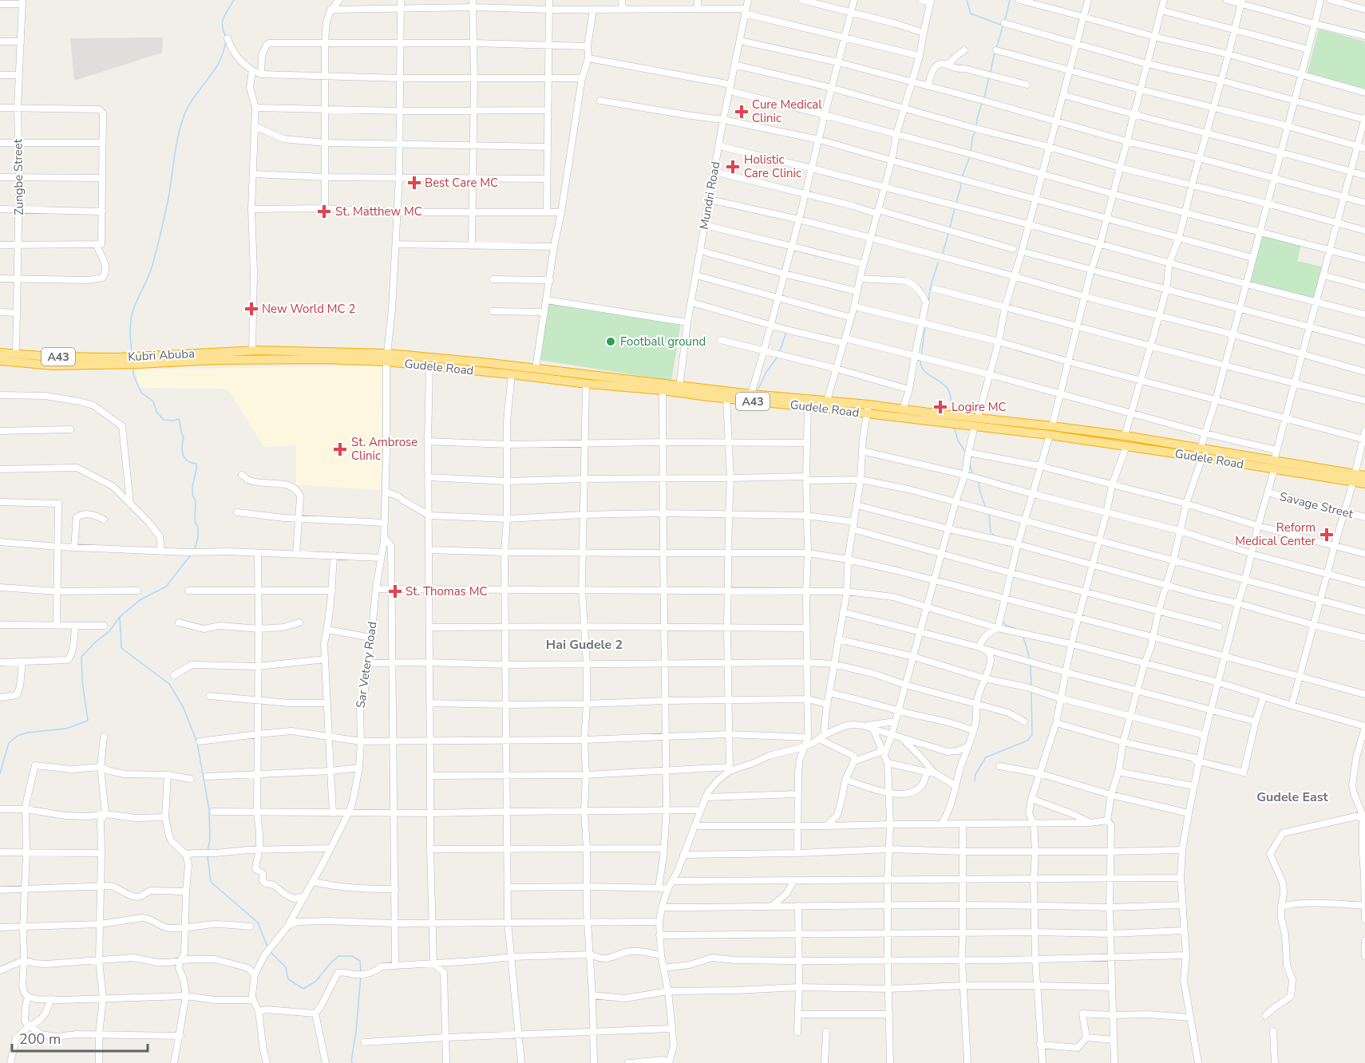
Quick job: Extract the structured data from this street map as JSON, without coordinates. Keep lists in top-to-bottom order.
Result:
{
  "streets": {
    "highway": ["Kubri Abuba", "A43", "Gudele Road"],
    "street": [
      "Zungbe Street",
      "Mundri Road",
      "Savage Street",
      "Sar Vetery Road"
    ]
  },
  "crossings": [
    ["Zungbe Street", "A43"],
    ["Mundri Road", "Gudele Road"],
    ["Kubri Abuba", "A43"],
    ["Kubri Abuba", "Gudele Road"],
    ["Gudele Road", "Sar Vetery Road"]
  ],
  "districts": ["Hai Gudele 2", "Gudele East"],
  "places": {
    "health": [
      "Cure Medical Clinic",
      "Holistic Care Clinic",
      "Best Care MC",
      "St. Matthew MC",
      "New World MC 2",
      "Logire MC",
      "St. Ambrose Clinic",
      "Reform Medical Center",
      "St. Thomas MC"
    ],
    "other": ["Football ground"]
  },
  "scale_bar": "200 m"
}
